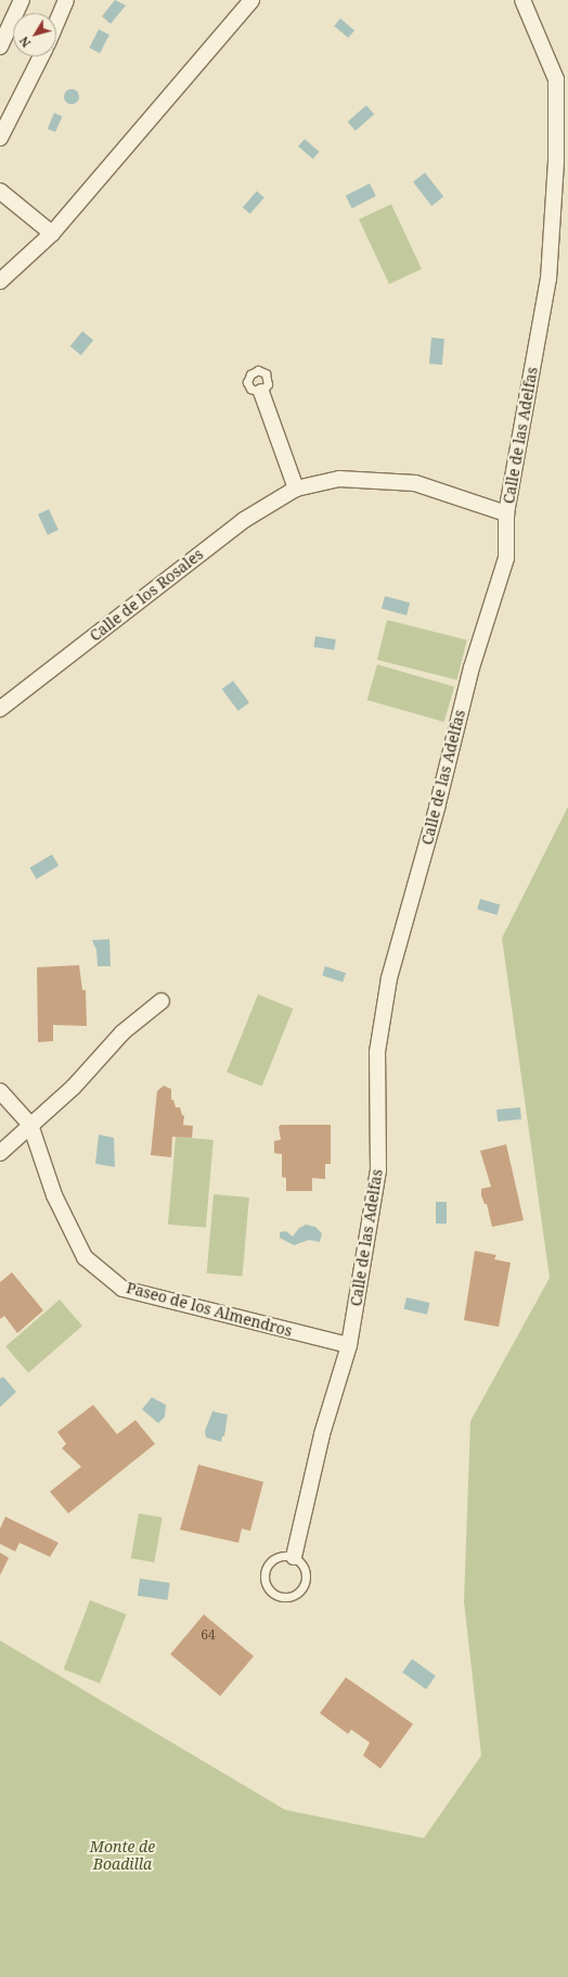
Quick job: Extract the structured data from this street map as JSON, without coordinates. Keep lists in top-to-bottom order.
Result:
{
  "streets": {
    "street": ["Calle de las Adelfas", "Calle de los Rosales", "Paseo de los Almendros"]
  },
  "crossings": [
    ["Calle de las Adelfas", "Calle de los Rosales"],
    ["Calle de las Adelfas", "Paseo de los Almendros"]
  ],
  "parks": ["Monte de Boadilla"],
  "house_numbers": ["64"],
  "north": "bottom left"
}
